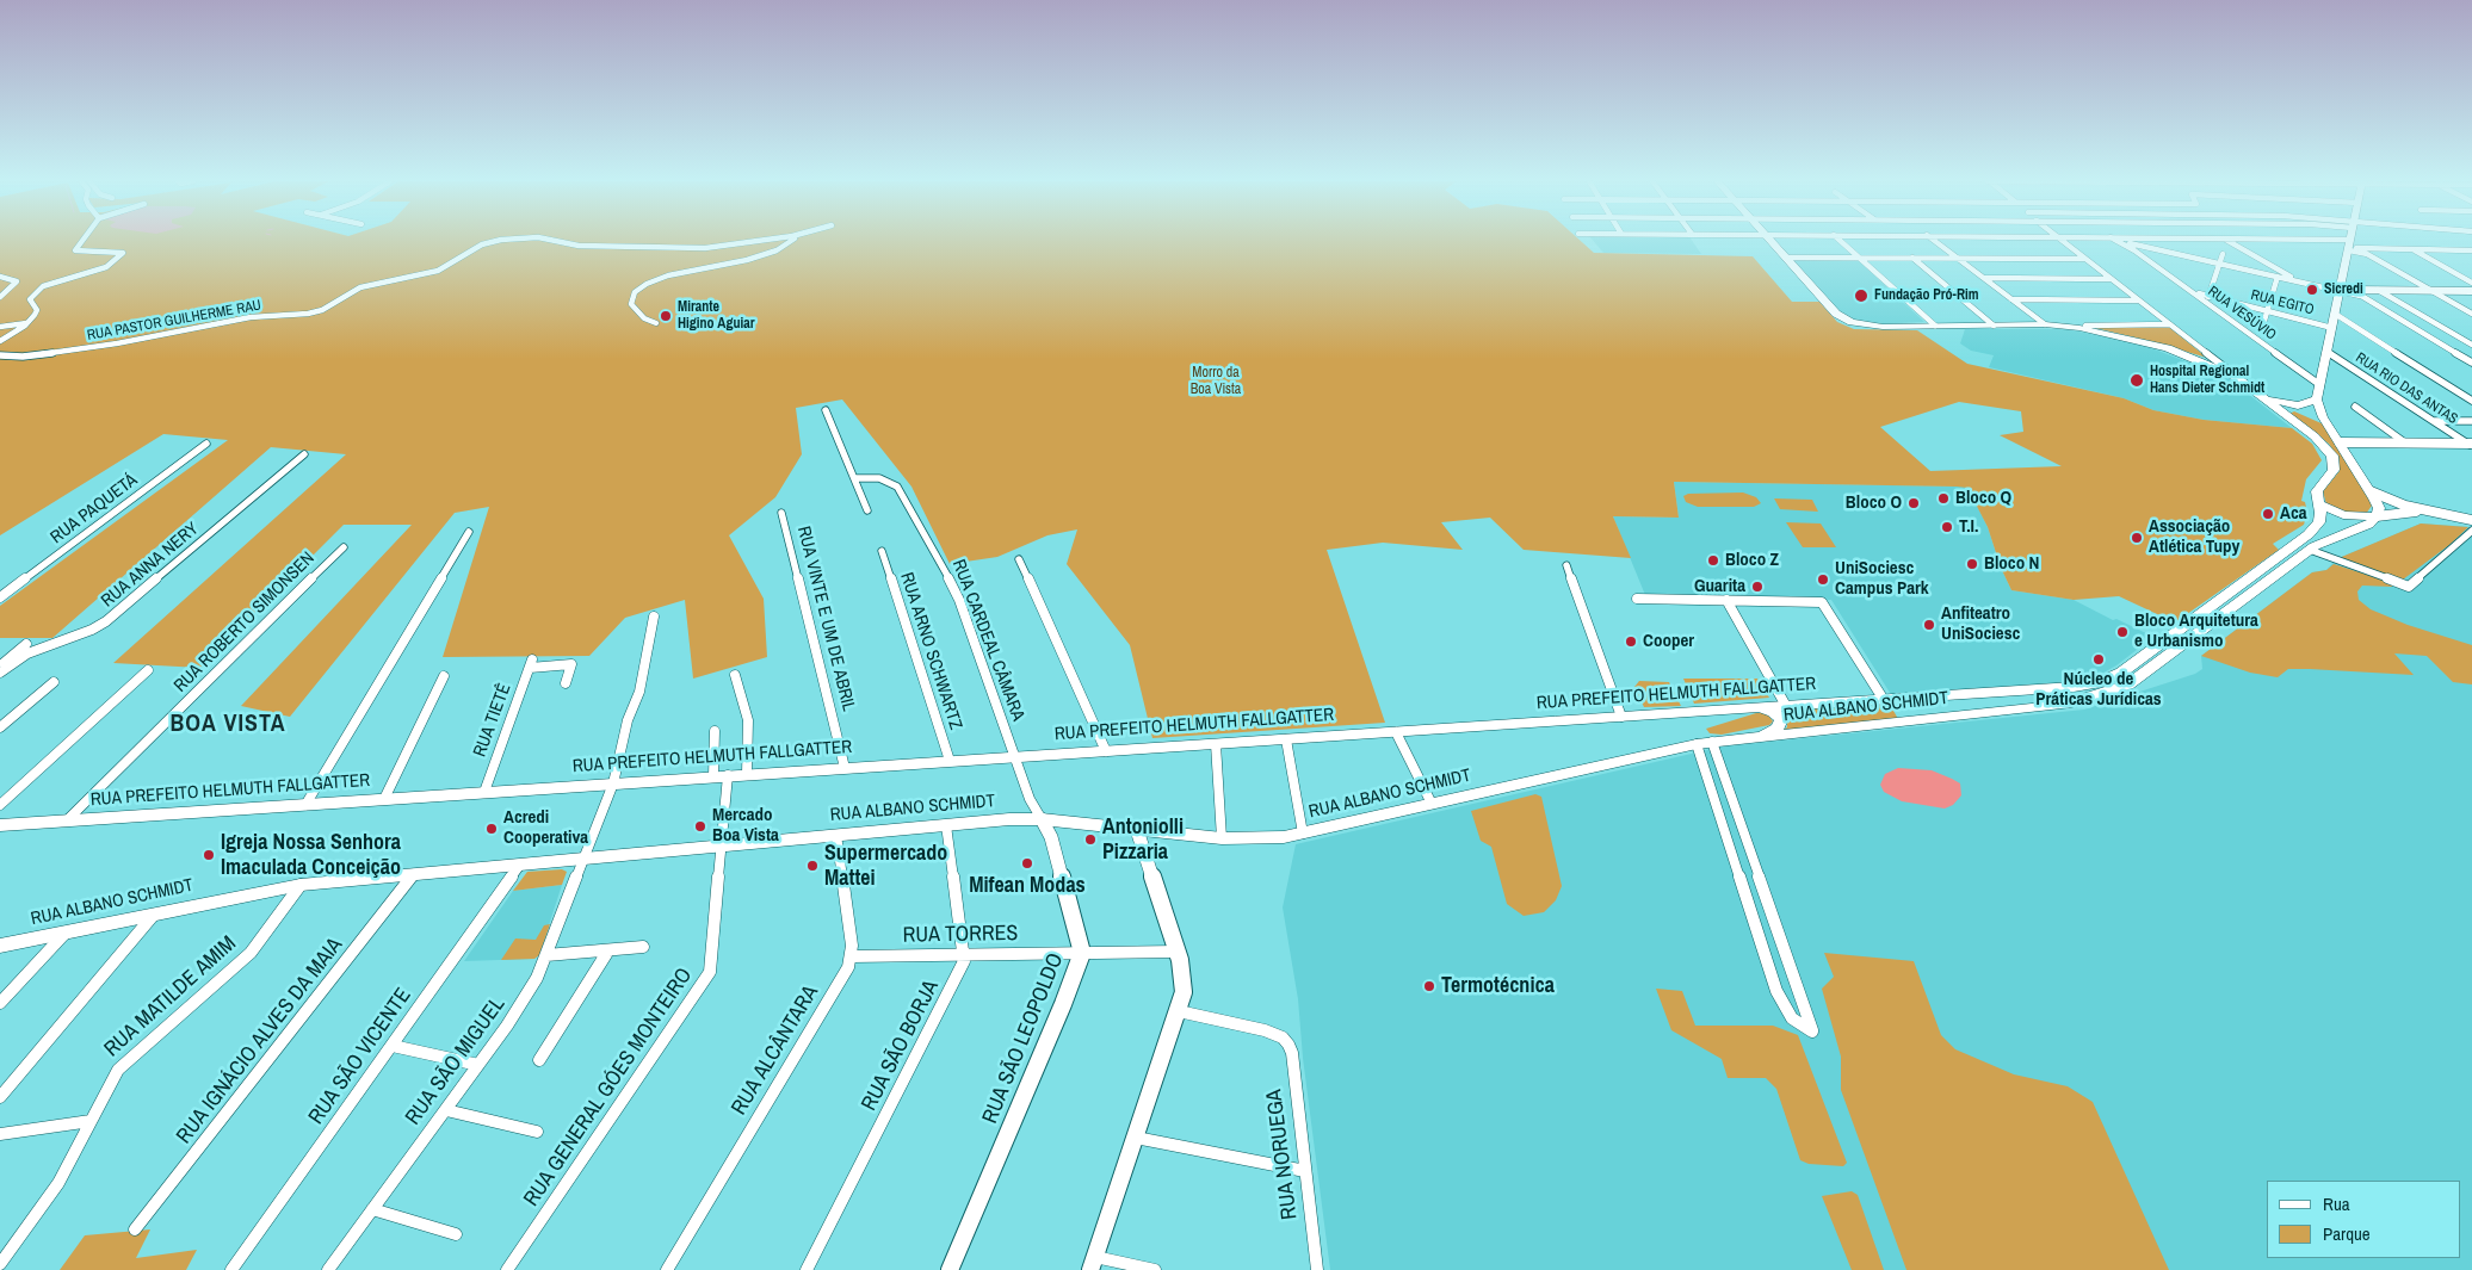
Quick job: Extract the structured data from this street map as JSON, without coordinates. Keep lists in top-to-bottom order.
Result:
{
  "streets": {
    "main road": ["RUA PREFEITO HELMUTH FALLGATTER", "RUA ALBANO SCHMIDT"],
    "street": [
      "RUA EGITO",
      "RUA VESÚVIO",
      "RUA PASTOR GUILHERME RAU",
      "RUA RIO DAS ANTAS",
      "RUA PAQUETÁ",
      "RUA ANNA NERY",
      "RUA VINTE E UM DE ABRIL",
      "RUA ROBERTO SIMONSEN",
      "RUA CARDEAL CÂMARA",
      "RUA ARNO SCHWARTZ",
      "RUA TIETÊ",
      "RUA TORRES",
      "RUA MATILDE AMIM",
      "RUA SÃO LEOPOLDO",
      "RUA IGNÁCIO ALVES DA MAIA",
      "RUA SÃO BORJA",
      "RUA ALCÂNTARA",
      "RUA SÃO VICENTE",
      "RUA SÃO MIGUEL",
      "RUA GENERAL GÓES MONTEIRO",
      "RUA NORUEGA"
    ]
  },
  "crossings": [
    ["RUA EGITO", "RUA VESÚVIO"],
    ["RUA VINTE E UM DE ABRIL", "RUA PREFEITO HELMUTH FALLGATTER"],
    ["RUA ROBERTO SIMONSEN", "RUA PREFEITO HELMUTH FALLGATTER"],
    ["RUA CARDEAL CÂMARA", "RUA PREFEITO HELMUTH FALLGATTER"],
    ["RUA CARDEAL CÂMARA", "RUA ALBANO SCHMIDT"],
    ["RUA CARDEAL CÂMARA", "RUA SÃO LEOPOLDO"],
    ["RUA ARNO SCHWARTZ", "RUA PREFEITO HELMUTH FALLGATTER"],
    ["RUA PREFEITO HELMUTH FALLGATTER", "RUA TIETÊ"],
    ["RUA PREFEITO HELMUTH FALLGATTER", "RUA SÃO MIGUEL"],
    ["RUA PREFEITO HELMUTH FALLGATTER", "RUA GENERAL GÓES MONTEIRO"],
    ["RUA ALBANO SCHMIDT", "RUA MATILDE AMIM"],
    ["RUA ALBANO SCHMIDT", "RUA SÃO LEOPOLDO"],
    ["RUA ALBANO SCHMIDT", "RUA IGNÁCIO ALVES DA MAIA"],
    ["RUA ALBANO SCHMIDT", "RUA SÃO BORJA"],
    ["RUA ALBANO SCHMIDT", "RUA SÃO VICENTE"],
    ["RUA ALBANO SCHMIDT", "RUA SÃO MIGUEL"],
    ["RUA ALBANO SCHMIDT", "RUA GENERAL GÓES MONTEIRO"],
    ["RUA TORRES", "RUA SÃO LEOPOLDO"],
    ["RUA TORRES", "RUA SÃO BORJA"],
    ["RUA TORRES", "RUA ALCÂNTARA"]
  ],
  "districts": ["BOA VISTA"],
  "parks": ["Morro da Boa Vista"],
  "places": [
    "Sicredi",
    "Fundação Pró-Rim",
    "Mirante Higino Aguiar",
    "Hospital Regional Hans Dieter Schmidt",
    "Bloco Q",
    "Bloco O",
    "Aca",
    "T.I.",
    "Associação Atlética Tupy",
    "Bloco Z",
    "Bloco N",
    "UniSociesc Campus Park",
    "Guarita",
    "Anfiteatro UniSociesc",
    "Bloco Arquitetura e Urbanismo",
    "Cooper",
    "Núcleo de Práticas Jurídicas",
    "Mercado Boa Vista",
    "Acredi Cooperativa",
    "Antoniolli Pizzaria",
    "Igreja Nossa Senhora Imaculada Conceição",
    "Mifean Modas",
    "Supermercado Mattei",
    "Termotécnica"
  ],
  "legend": ["Rua", "Parque"]
}
